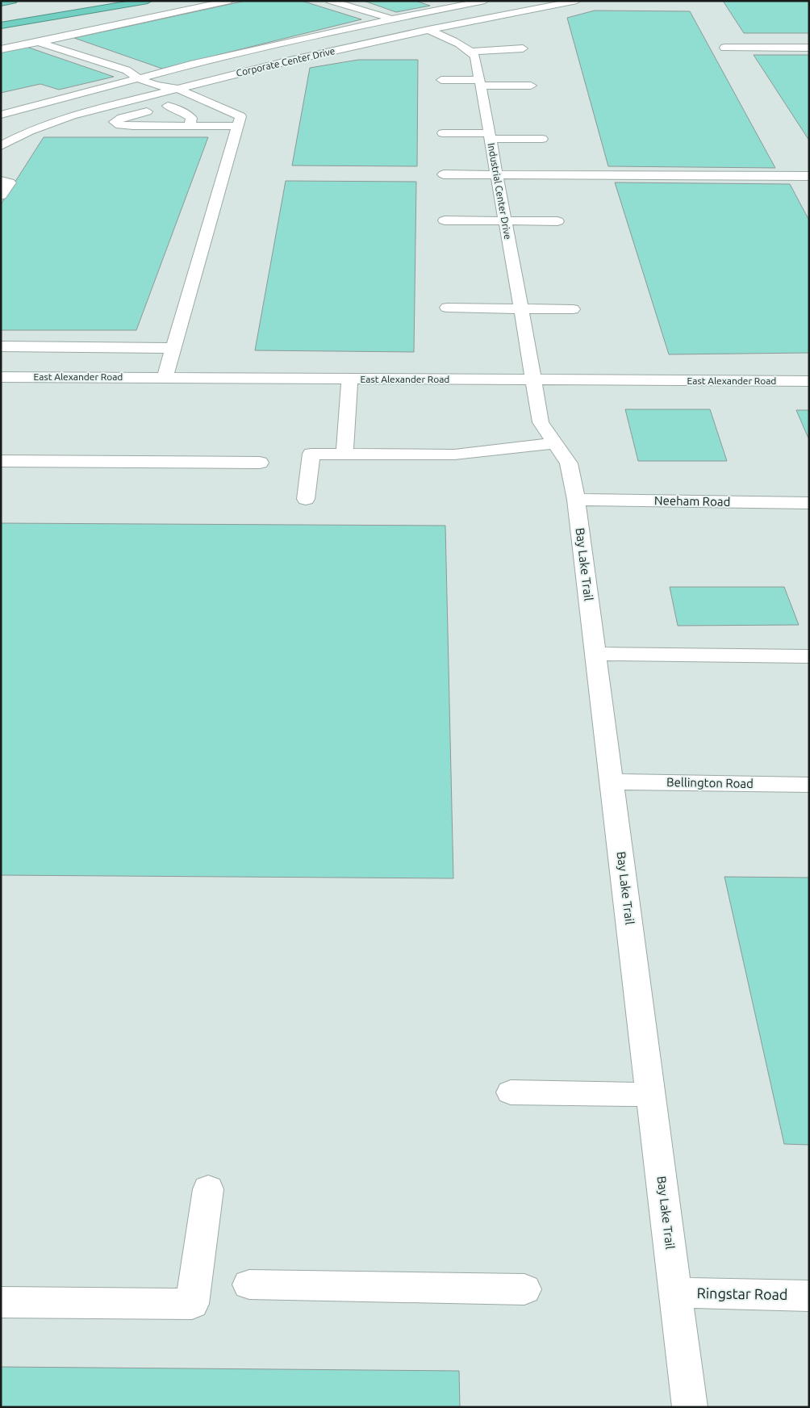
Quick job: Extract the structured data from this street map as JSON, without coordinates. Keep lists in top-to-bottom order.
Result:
{
  "streets": {
    "street": [
      "Corporate Center Drive",
      "Industrial Center Drive",
      "East Alexander Road",
      "Neeham Road",
      "Bay Lake Trail",
      "Bellington Road",
      "Ringstar Road"
    ]
  },
  "crossings": [
    ["Industrial Center Drive", "East Alexander Road"],
    ["Industrial Center Drive", "Bay Lake Trail"],
    ["East Alexander Road", "Bay Lake Trail"],
    ["Neeham Road", "Bay Lake Trail"],
    ["Bay Lake Trail", "Bellington Road"],
    ["Bay Lake Trail", "Ringstar Road"]
  ]
}
